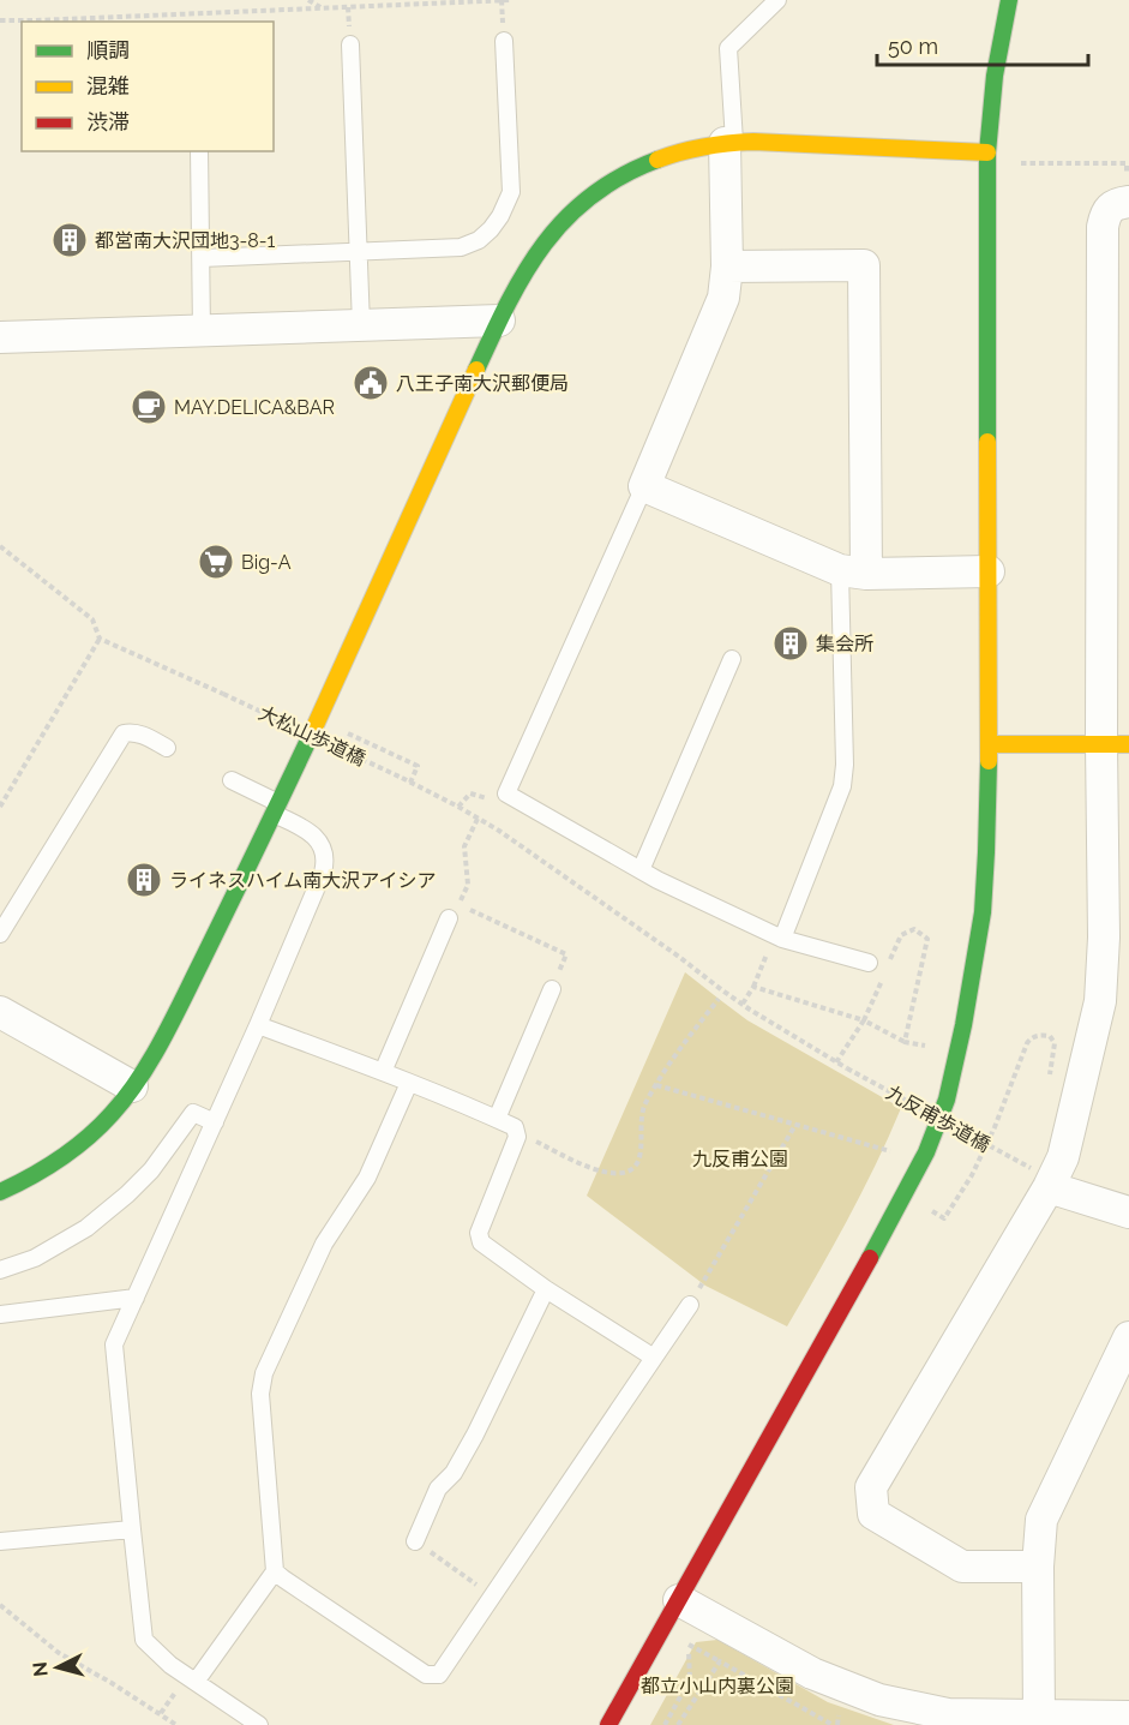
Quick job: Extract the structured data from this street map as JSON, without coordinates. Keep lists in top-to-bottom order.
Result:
{
  "streets": {
    "path": ["大松山歩道橋", "九反甫歩道橋"]
  },
  "crossings": [
    ["大松山歩道橋", "九反甫歩道橋"]
  ],
  "parks": ["九反甫公園", "都立小山内裏公園"],
  "places": {
    "building": ["都営南大沢団地3-8-1", "集会所", "ライネスハイム南大沢アイシア"],
    "public building": ["八王子南大沢郵便局"],
    "cafe": ["MAY.DELICA&BAR"],
    "supermarket": ["Big-A"]
  },
  "legend": ["順調", "混雑", "渋滞"],
  "scale_bar": "50 m",
  "north": "left"
}
